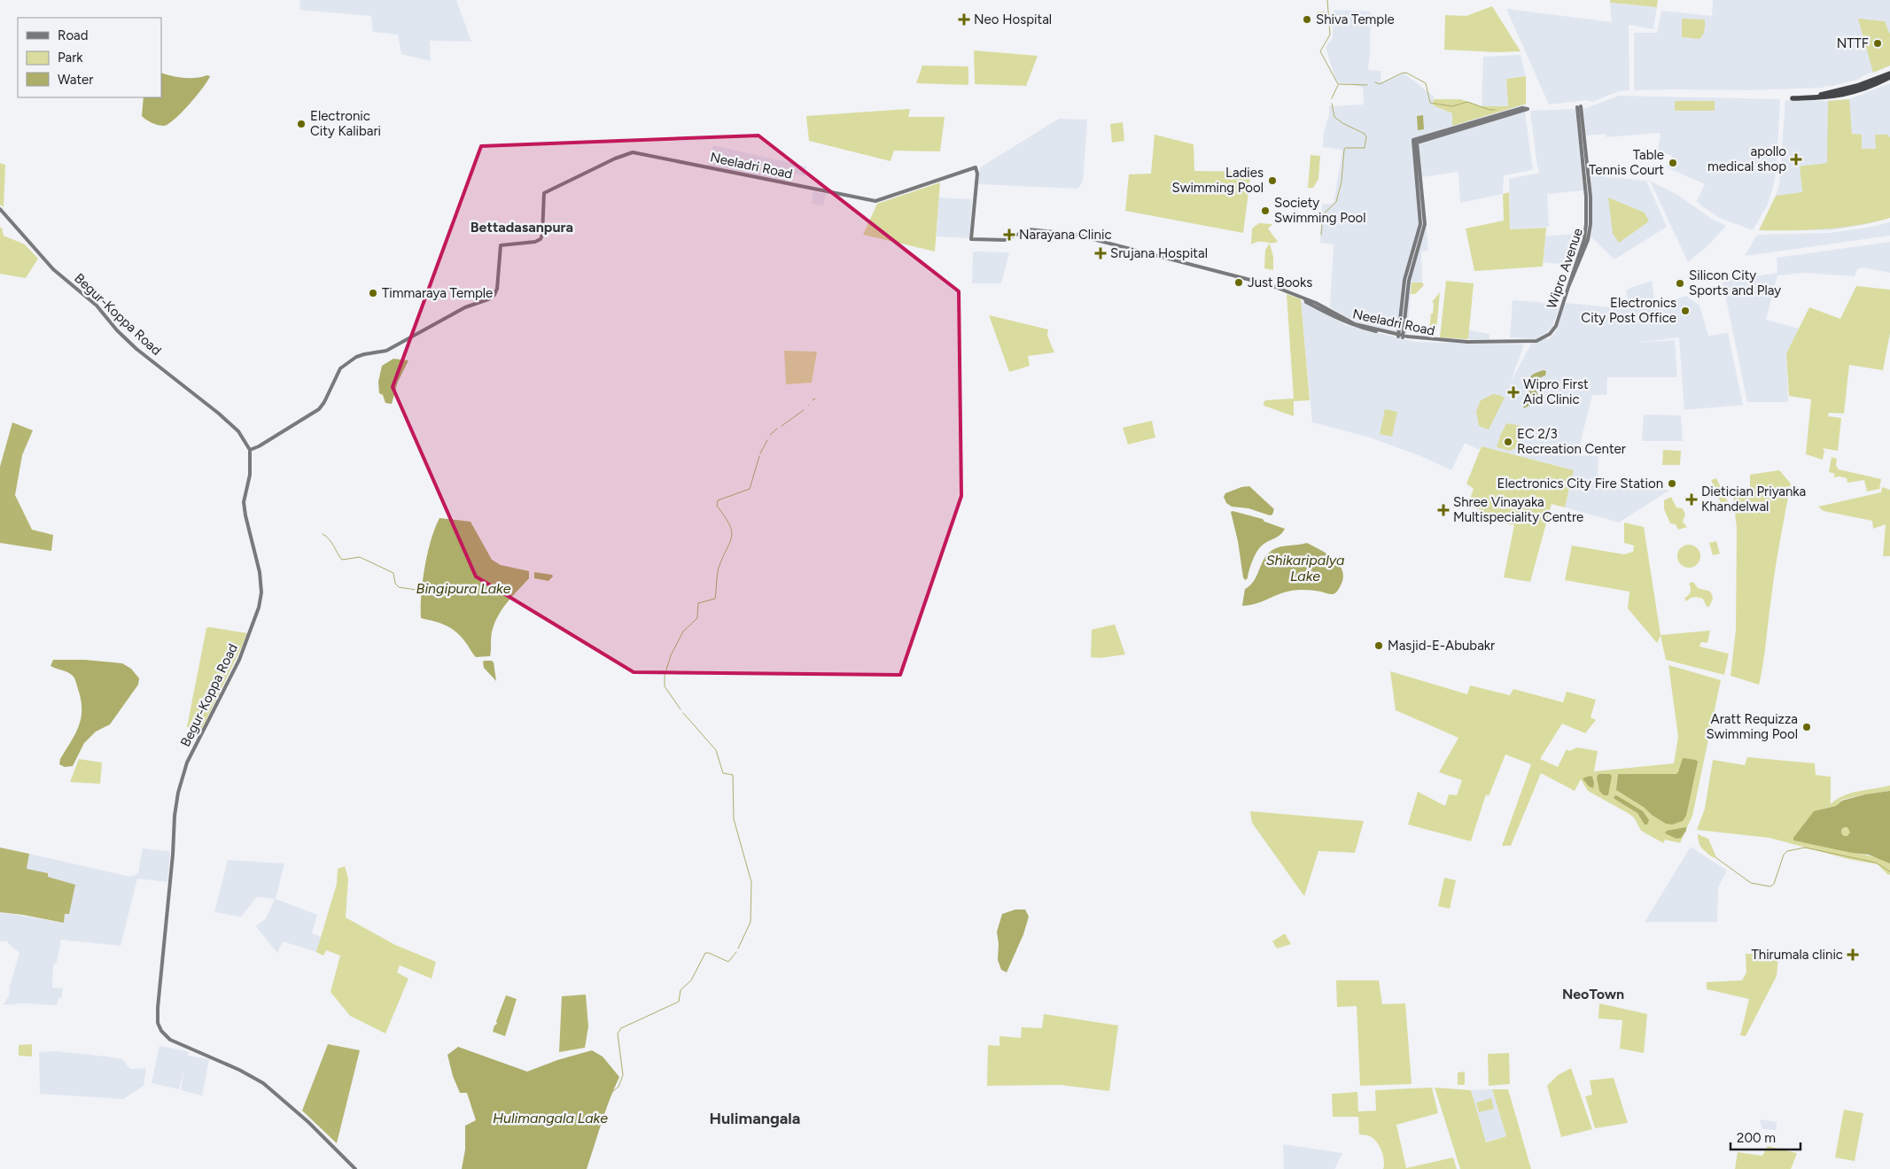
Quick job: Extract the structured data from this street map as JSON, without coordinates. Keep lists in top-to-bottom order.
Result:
{
  "streets": {
    "main road": ["Neeladri Road", "Wipro Avenue", "Begur-Koppa Road"]
  },
  "crossings": [
    ["Neeladri Road", "Wipro Avenue"],
    ["Neeladri Road", "Begur-Koppa Road"]
  ],
  "districts": ["Bettadasanpura", "NeoTown", "Hulimangala"],
  "water": ["Shikaripalya Lake", "Bingipura Lake", "Hulimangala Lake"],
  "places": {
    "health": [
      "Neo Hospital",
      "apollo medical shop",
      "Narayana Clinic",
      "Srujana Hospital",
      "Wipro First Aid Clinic",
      "Dietician Priyanka Khandelwal",
      "Shree Vinayaka Multispeciality Centre",
      "Thirumala clinic"
    ],
    "other": [
      "Shiva Temple",
      "NTTF",
      "Electronic City Kalibari",
      "Table Tennis Court",
      "Ladies Swimming Pool",
      "Society Swimming Pool",
      "Just Books",
      "Silicon City Sports and Play",
      "Timmaraya Temple",
      "Electronics City Post Office",
      "EC 2/3 Recreation Center",
      "Electronics City Fire Station",
      "Masjid-E-Abubakr",
      "Aratt Requizza Swimming Pool"
    ]
  },
  "legend": ["Road", "Park", "Water"],
  "scale_bar": "200 m"
}
